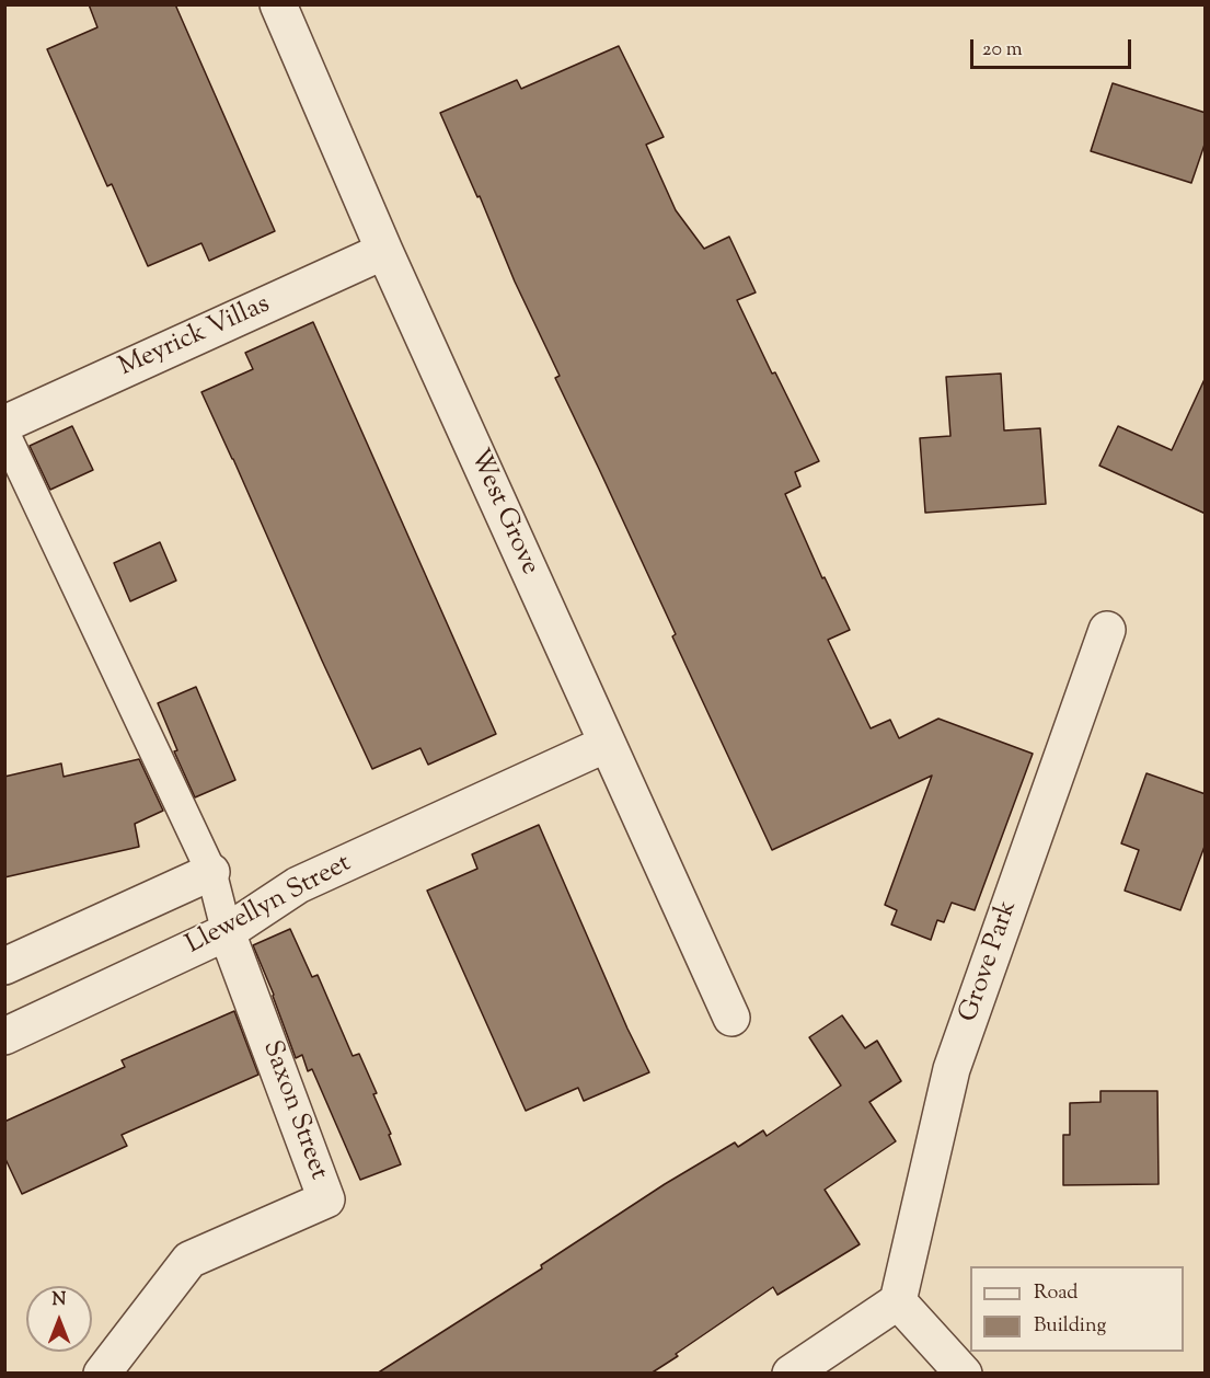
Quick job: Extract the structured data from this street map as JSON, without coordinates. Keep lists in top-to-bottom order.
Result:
{
  "streets": {
    "street": [
      "Meyrick Villas",
      "West Grove",
      "Llewellyn Street",
      "Grove Park",
      "Saxon Street"
    ]
  },
  "crossings": [
    ["Meyrick Villas", "West Grove"],
    ["West Grove", "Llewellyn Street"],
    ["Llewellyn Street", "Saxon Street"]
  ],
  "legend": ["Road", "Building"],
  "scale_bar": "20 m",
  "north": "top"
}
